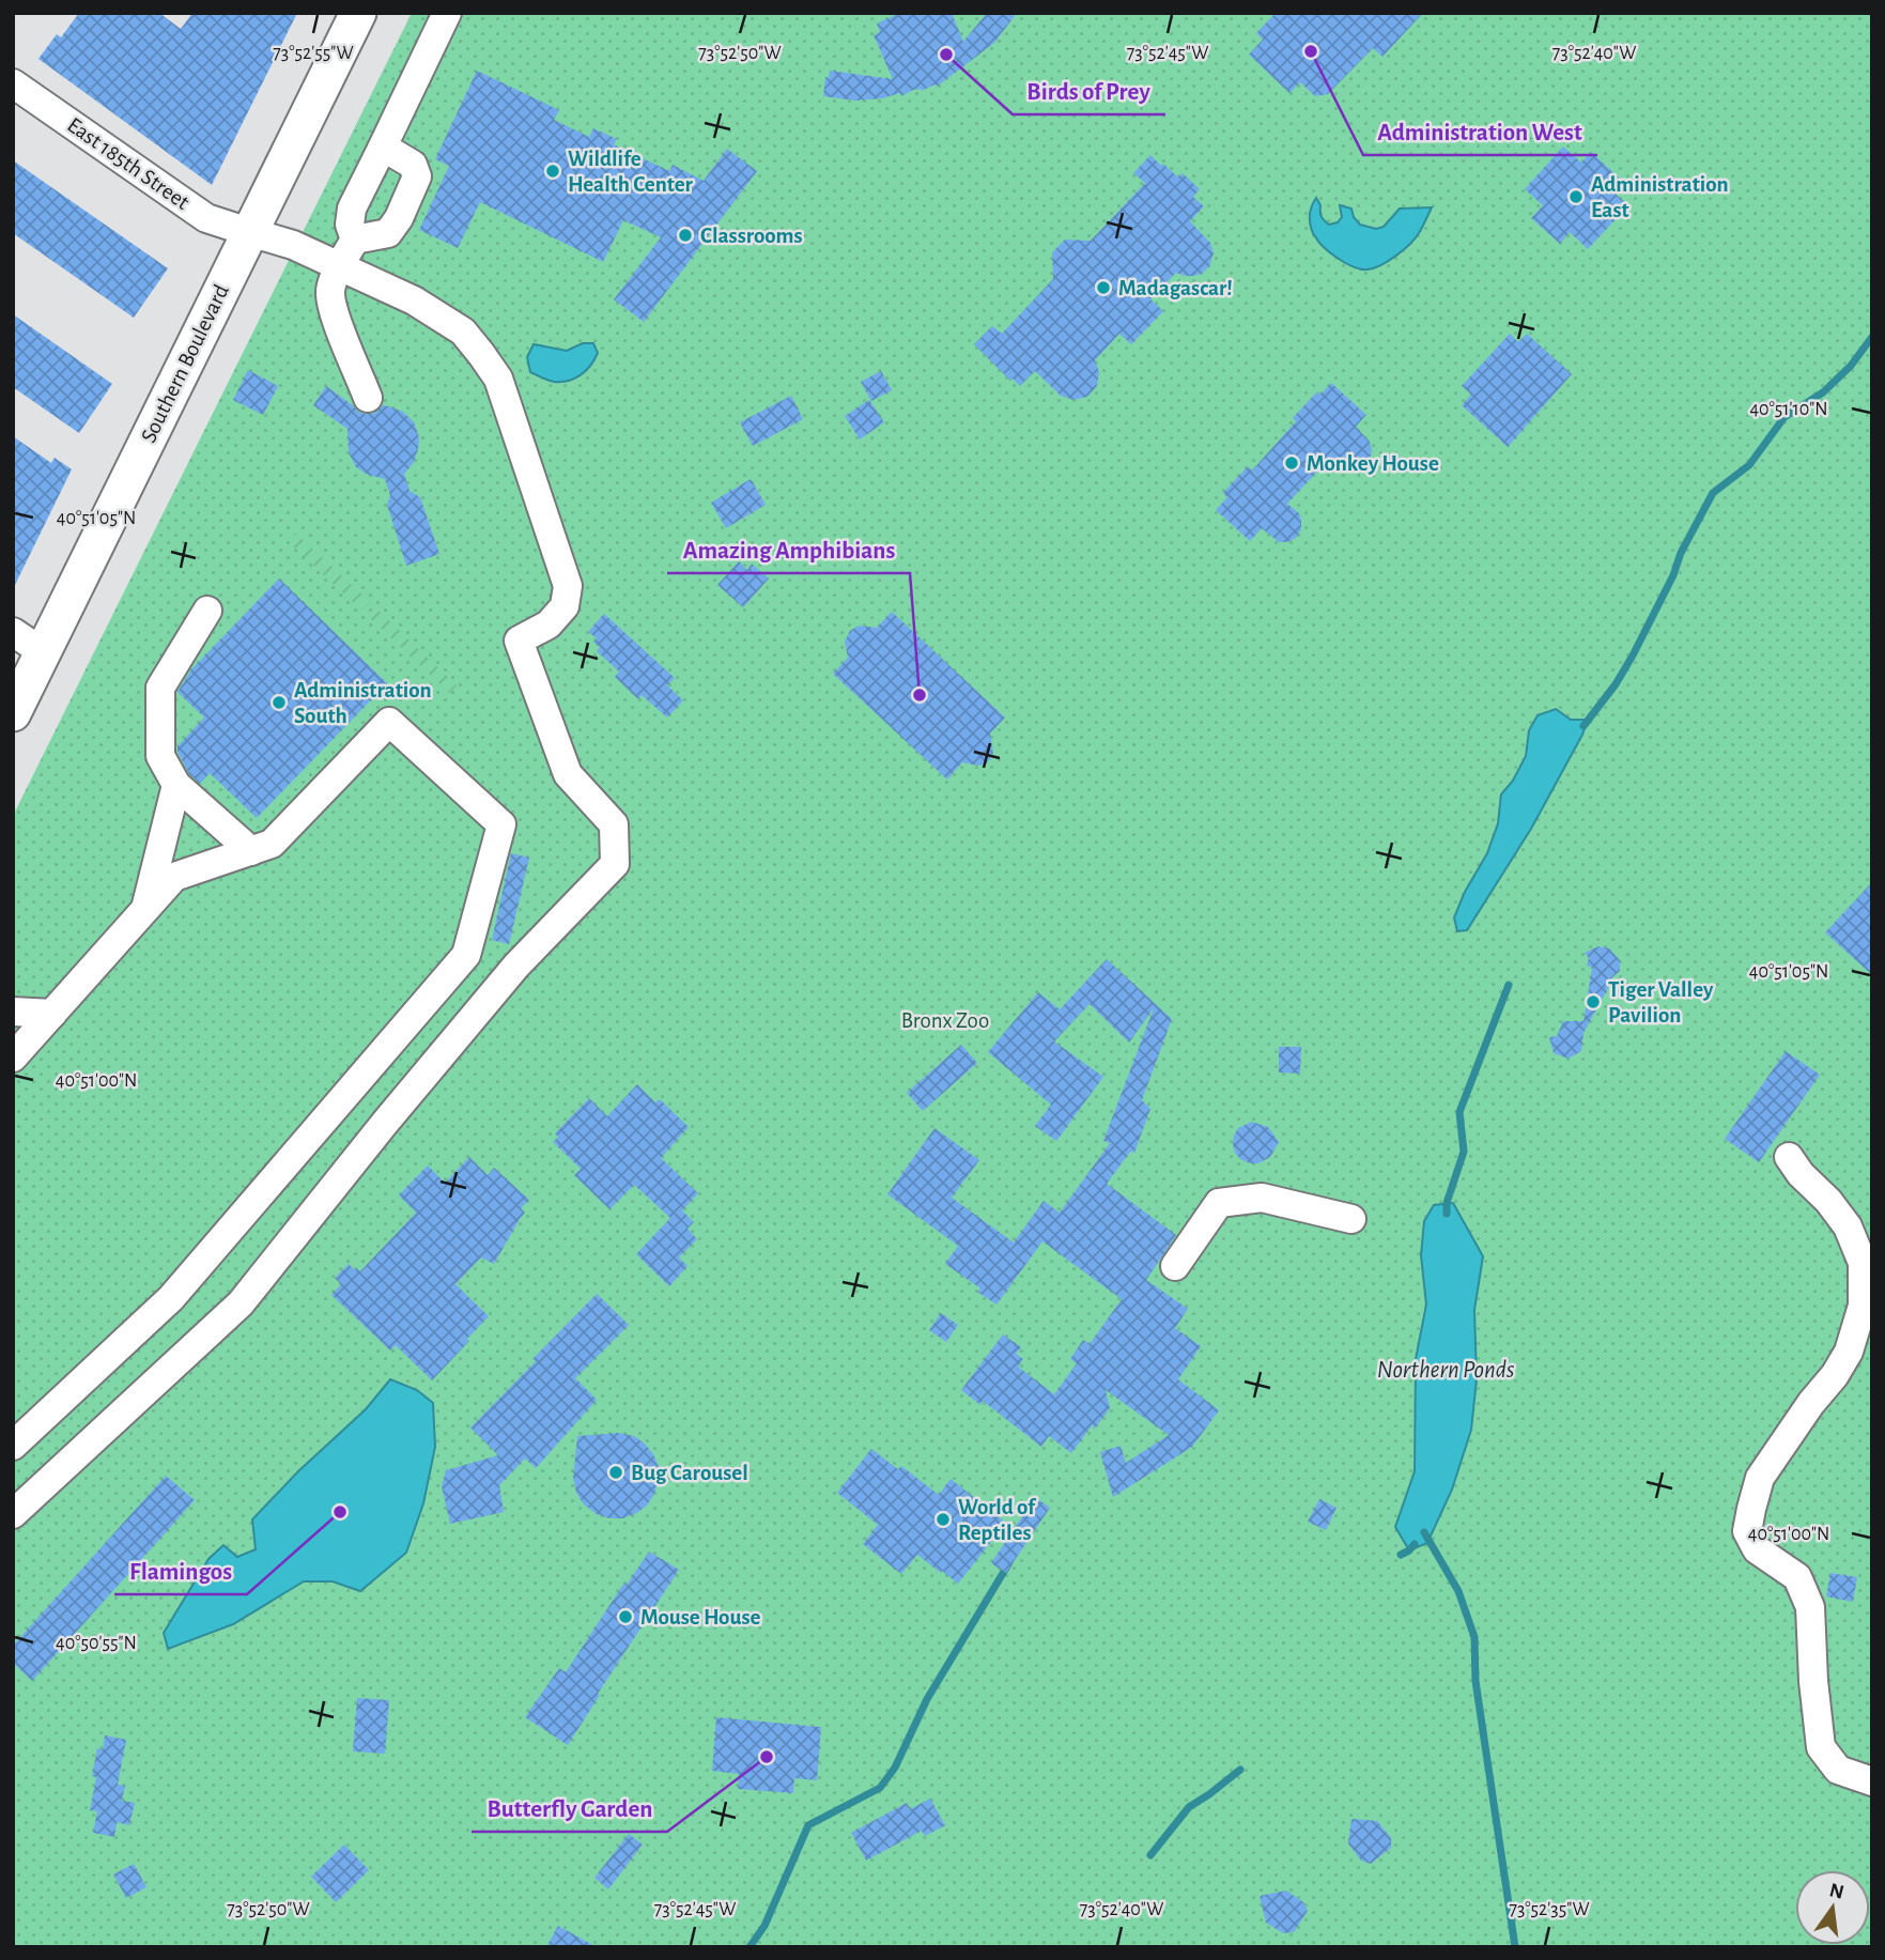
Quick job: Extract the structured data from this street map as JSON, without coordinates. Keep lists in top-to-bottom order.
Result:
{
  "streets": {
    "main road": ["Southern Boulevard"],
    "street": ["East 185th Street"]
  },
  "crossings": [
    ["East 185th Street", "Southern Boulevard"]
  ],
  "water": ["Northern Ponds"],
  "parks": ["Bronx Zoo"],
  "places": [
    "Administration West",
    "Birds of Prey",
    "Wildlife Health Center",
    "Administration East",
    "Classrooms",
    "Madagascar!",
    "Monkey House",
    "Amazing Amphibians",
    "Administration South",
    "Tiger Valley Pavilion",
    "Bug Carousel",
    "Flamingos",
    "World of Reptiles",
    "Mouse House",
    "Butterfly Garden"
  ],
  "north": "top",
  "coordinates": [
    "73°52'55\"W",
    "73°52'50\"W",
    "73°52'45\"W",
    "73°52'40\"W",
    "40°51'10\"N",
    "40°51'05\"N",
    "40°51'00\"N",
    "40°50'55\"N",
    "73°52'35\"W"
  ]
}
